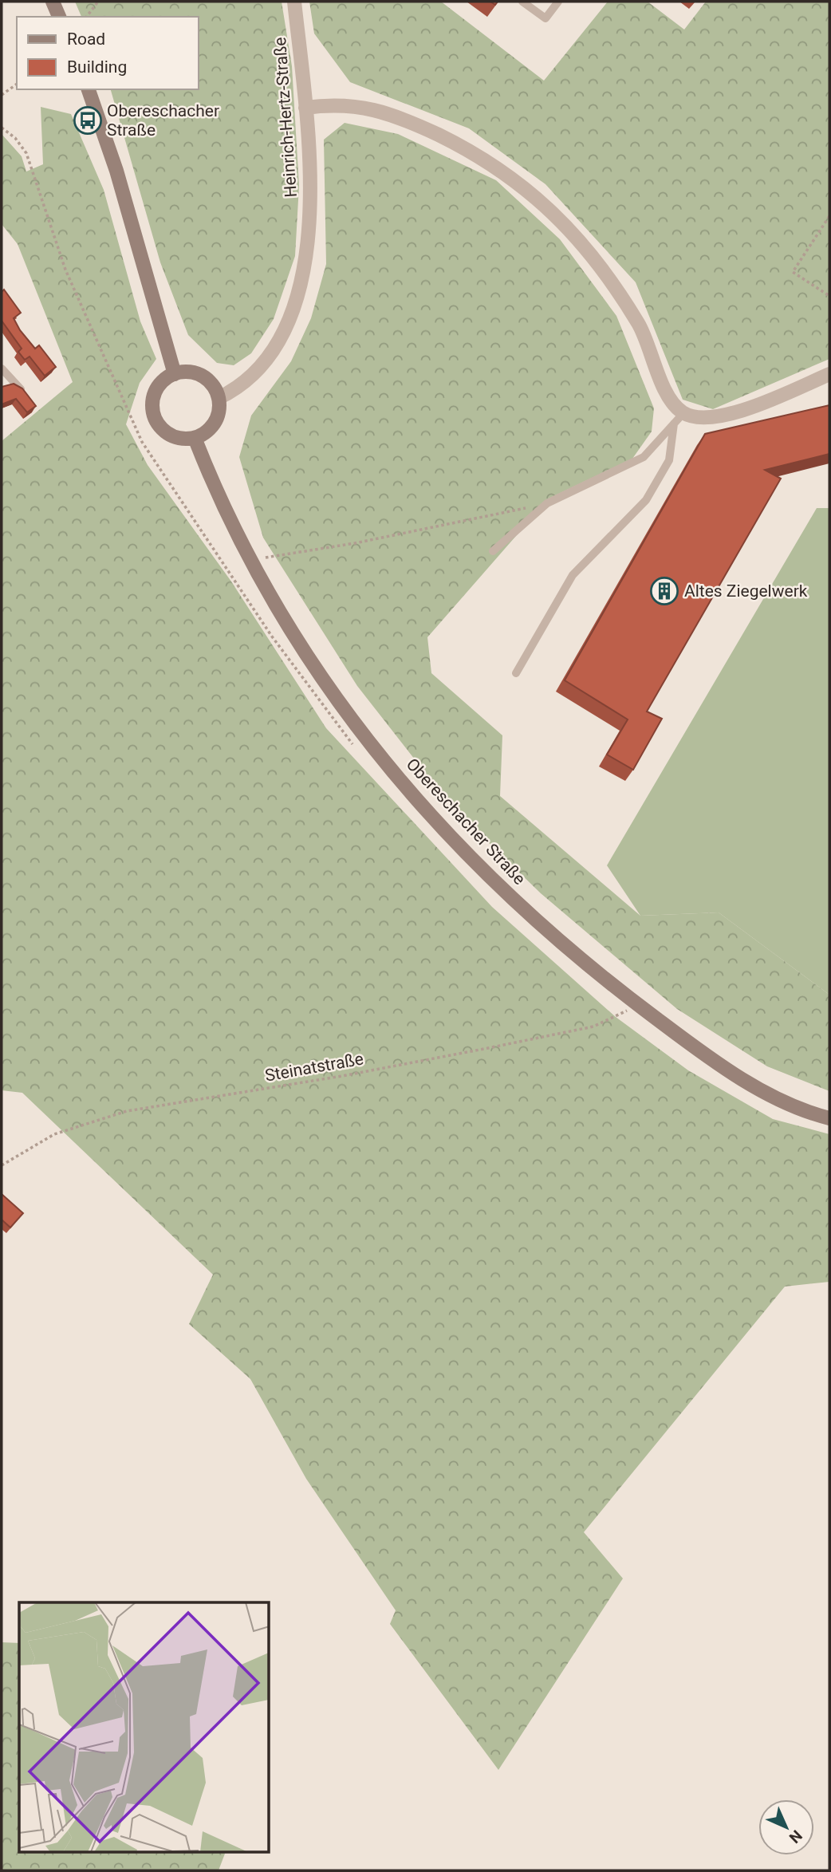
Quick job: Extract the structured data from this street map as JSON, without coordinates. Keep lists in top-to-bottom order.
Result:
{
  "streets": {
    "main road": ["Obereschacher Straße"],
    "street": ["Heinrich-Hertz-Straße"],
    "path": ["Steinatstraße"]
  },
  "crossings": [
    ["Heinrich-Hertz-Straße", "Obereschacher Straße"],
    ["Obereschacher Straße", "Steinatstraße"]
  ],
  "places": {
    "bus stop": ["Obereschacher Straße"],
    "building": ["Altes Ziegelwerk"]
  },
  "legend": ["Road", "Building"],
  "north": "bottom right"
}
